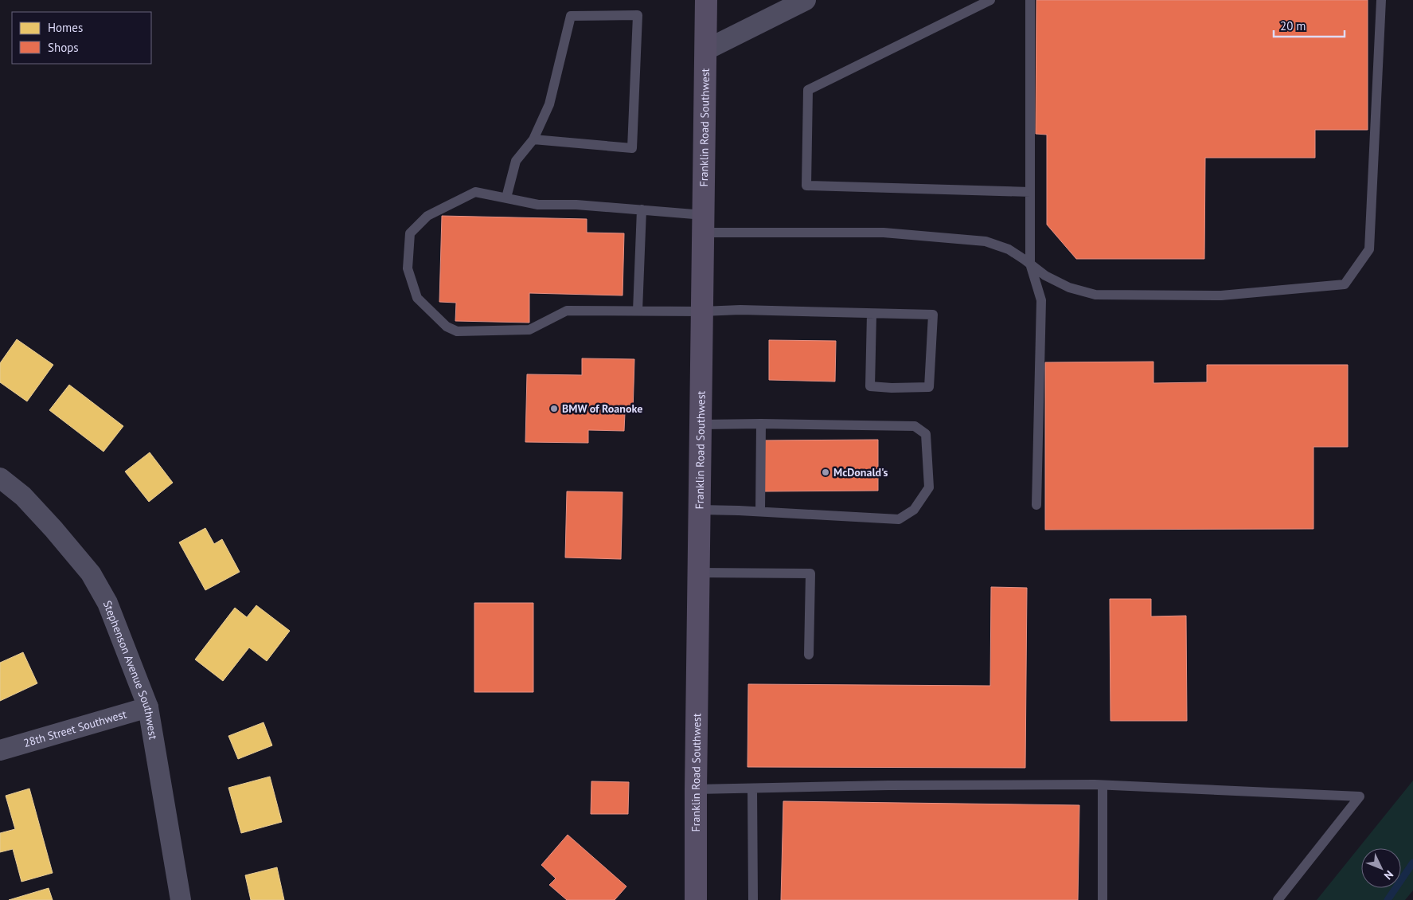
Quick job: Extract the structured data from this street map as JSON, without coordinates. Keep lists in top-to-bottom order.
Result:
{
  "streets": {
    "main road": ["Franklin Road Southwest"],
    "street": ["Stephenson Avenue Southwest", "28th Street Southwest"]
  },
  "crossings": [
    ["Stephenson Avenue Southwest", "28th Street Southwest"]
  ],
  "places": ["BMW of Roanoke", "McDonald's"],
  "legend": ["Homes", "Shops"],
  "scale_bar": "20 m",
  "north": "bottom right"
}
